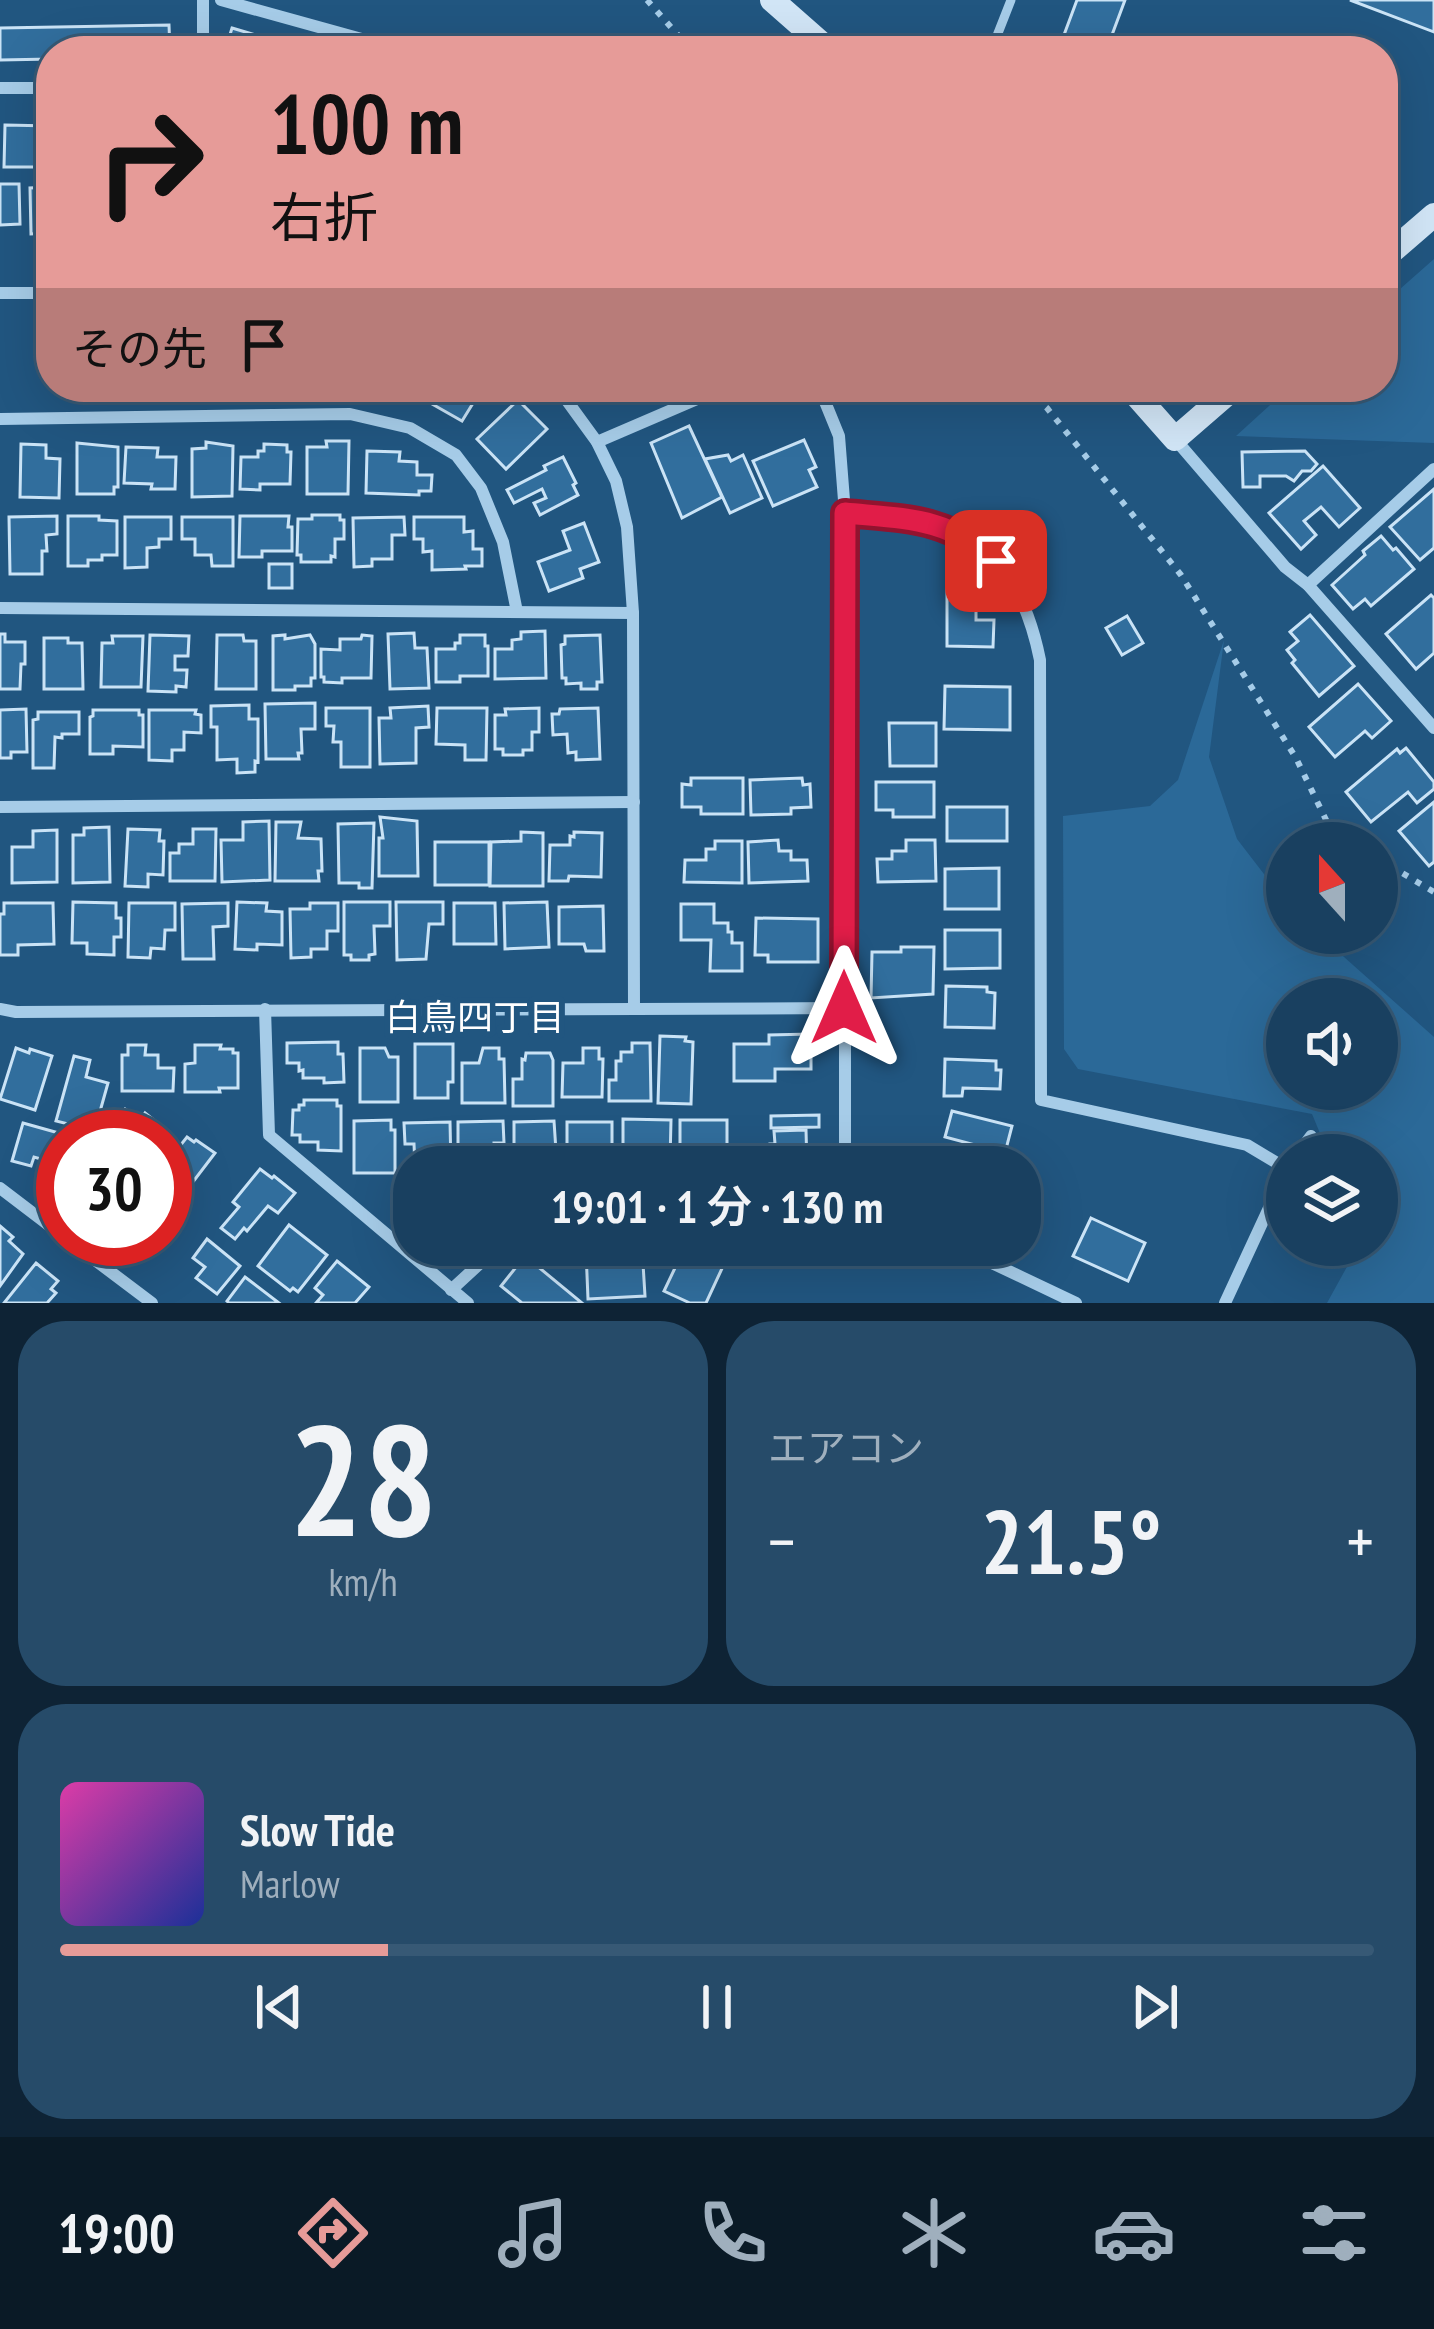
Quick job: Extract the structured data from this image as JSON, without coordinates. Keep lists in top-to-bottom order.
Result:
{
  "districts": ["白鳥四丁目"],
  "north": "top",
  "page": {
    "turn": ["100 m", "右折"],
    "then": "その先",
    "limit": "30",
    "trip": "19:01 · 1 分 · 130 m",
    "tile": [
      ["28", "km/h"],
      "エアコン"
    ],
    "heat": ["−", "21.5°", "+"],
    "song": ["Slow Tide", "Marlow"],
    "tabs": "19:00"
  }
}
